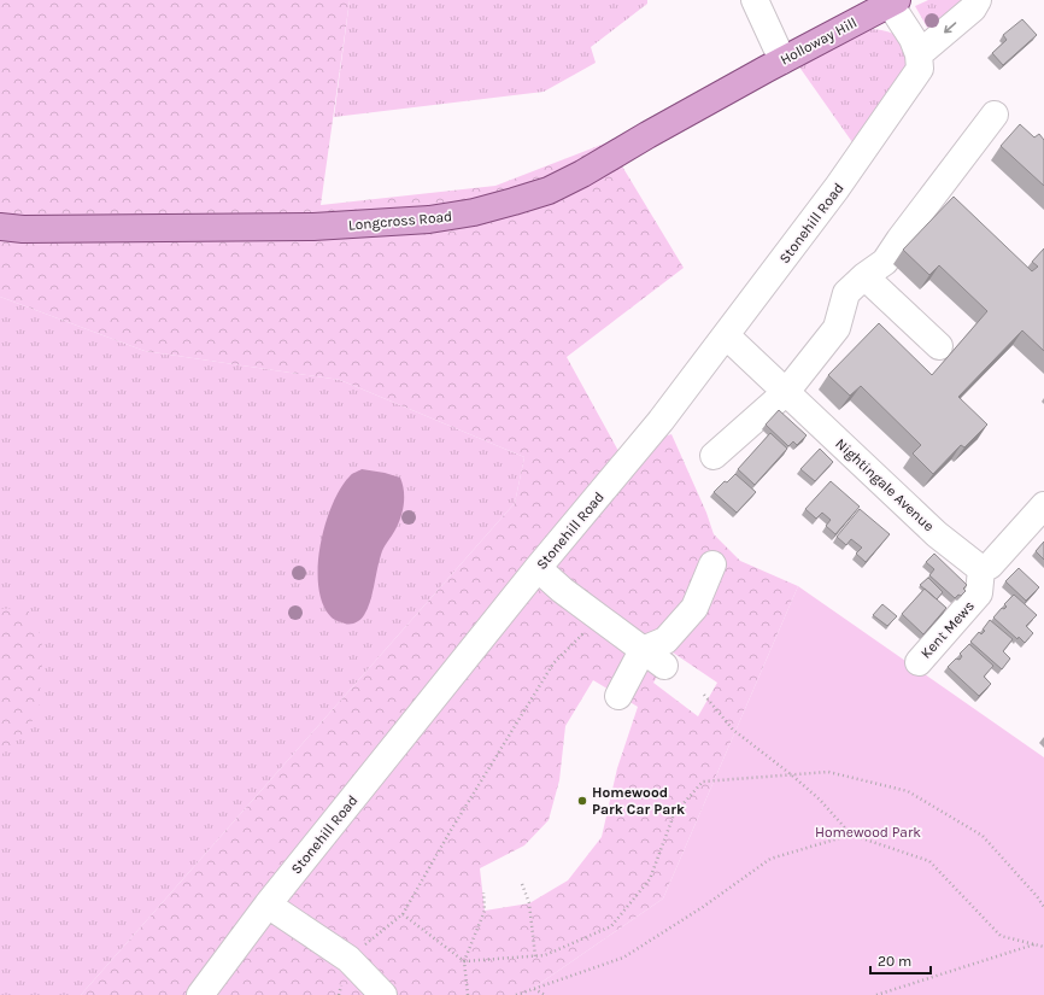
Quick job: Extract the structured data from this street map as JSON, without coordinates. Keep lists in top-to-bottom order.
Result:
{
  "streets": {
    "main road": ["Holloway Hill", "Longcross Road"],
    "street": ["Stonehill Road", "Nightingale Avenue", "Kent Mews"]
  },
  "crossings": [
    ["Holloway Hill", "Longcross Road"],
    ["Stonehill Road", "Nightingale Avenue"],
    ["Nightingale Avenue", "Kent Mews"]
  ],
  "parks": ["Homewood Park"],
  "places": ["Homewood Park Car Park"],
  "scale_bar": "20 m"
}
